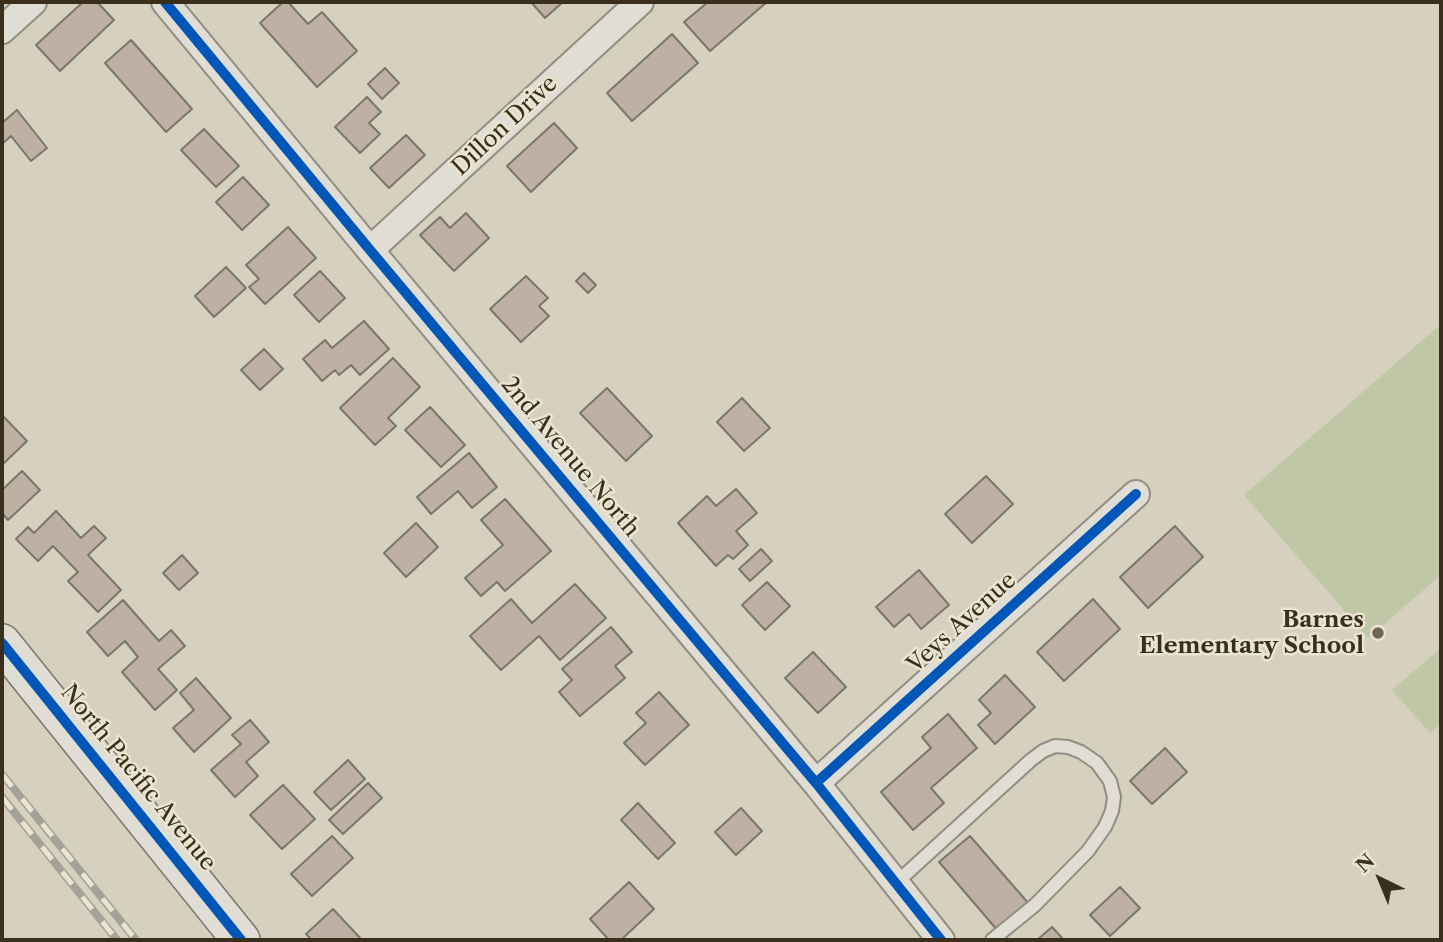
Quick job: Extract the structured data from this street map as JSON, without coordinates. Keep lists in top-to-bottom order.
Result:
{
  "streets": {
    "street": [
      "Dillon Drive",
      "2nd Avenue North",
      "Veys Avenue",
      "North Pacific Avenue"
    ]
  },
  "crossings": [
    ["Dillon Drive", "2nd Avenue North"],
    ["2nd Avenue North", "Veys Avenue"]
  ],
  "places": ["Barnes Elementary School"],
  "north": "top left"
}
